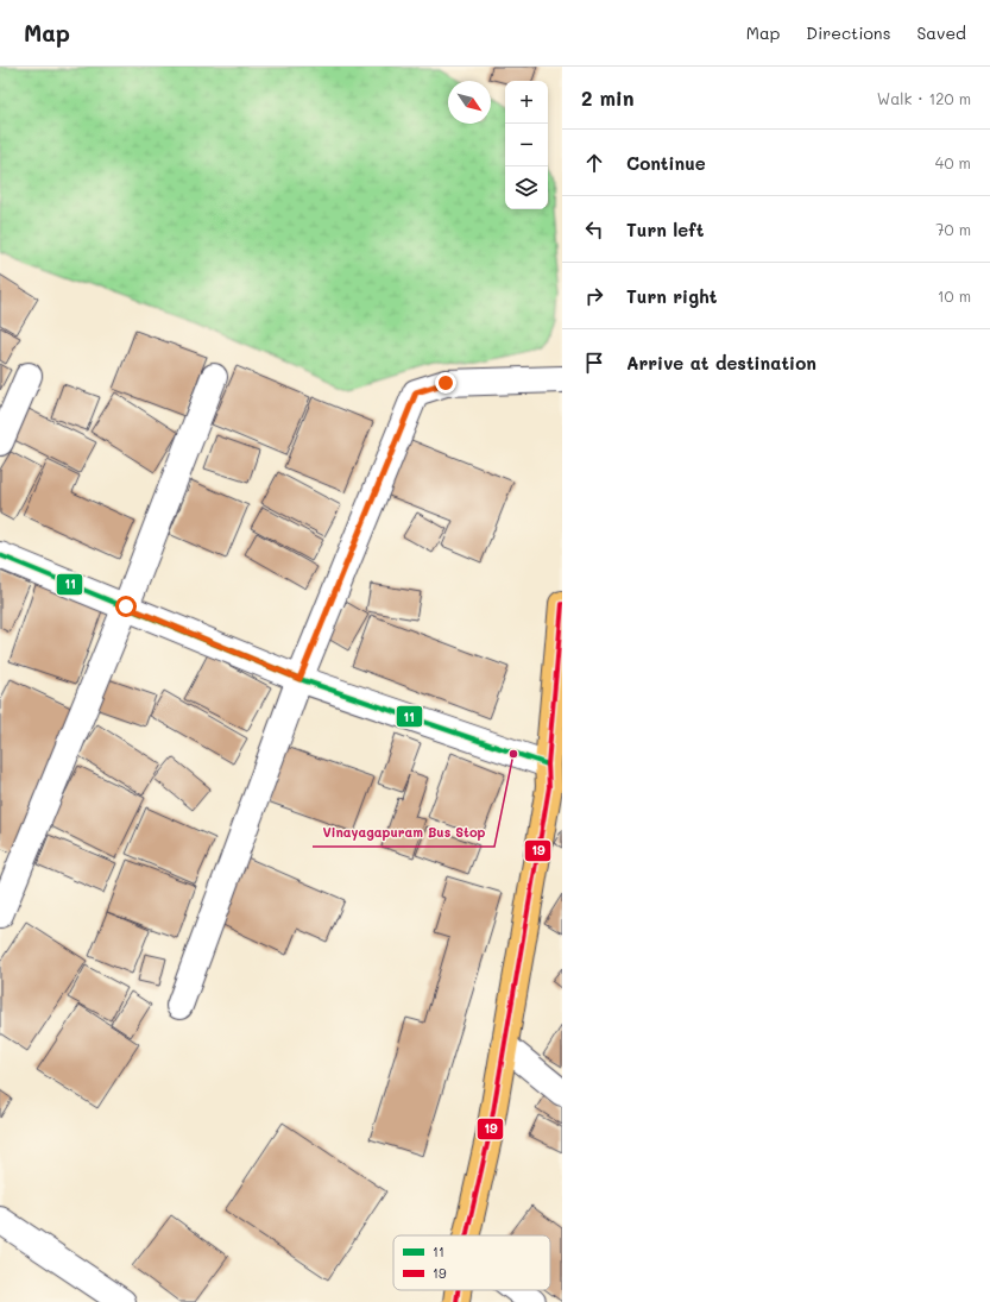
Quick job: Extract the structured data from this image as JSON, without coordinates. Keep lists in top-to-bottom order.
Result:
{
  "places": ["Vinayagapuram Bus Stop"],
  "lines": ["transit line 11", "transit line 19"],
  "legend": ["11", "19"],
  "north": "bottom right",
  "page": {
    "header": "Map",
    "nav": ["Map", "Directions", "Saved"],
    "heading": ["2 min", "Walk · 120 m"],
    "map_buttons": ["+", "−"],
    "list": [
      ["Continue", "40 m"],
      ["Turn left", "70 m"],
      ["Turn right", "10 m"],
      "Arrive at destination"
    ]
  }
}
